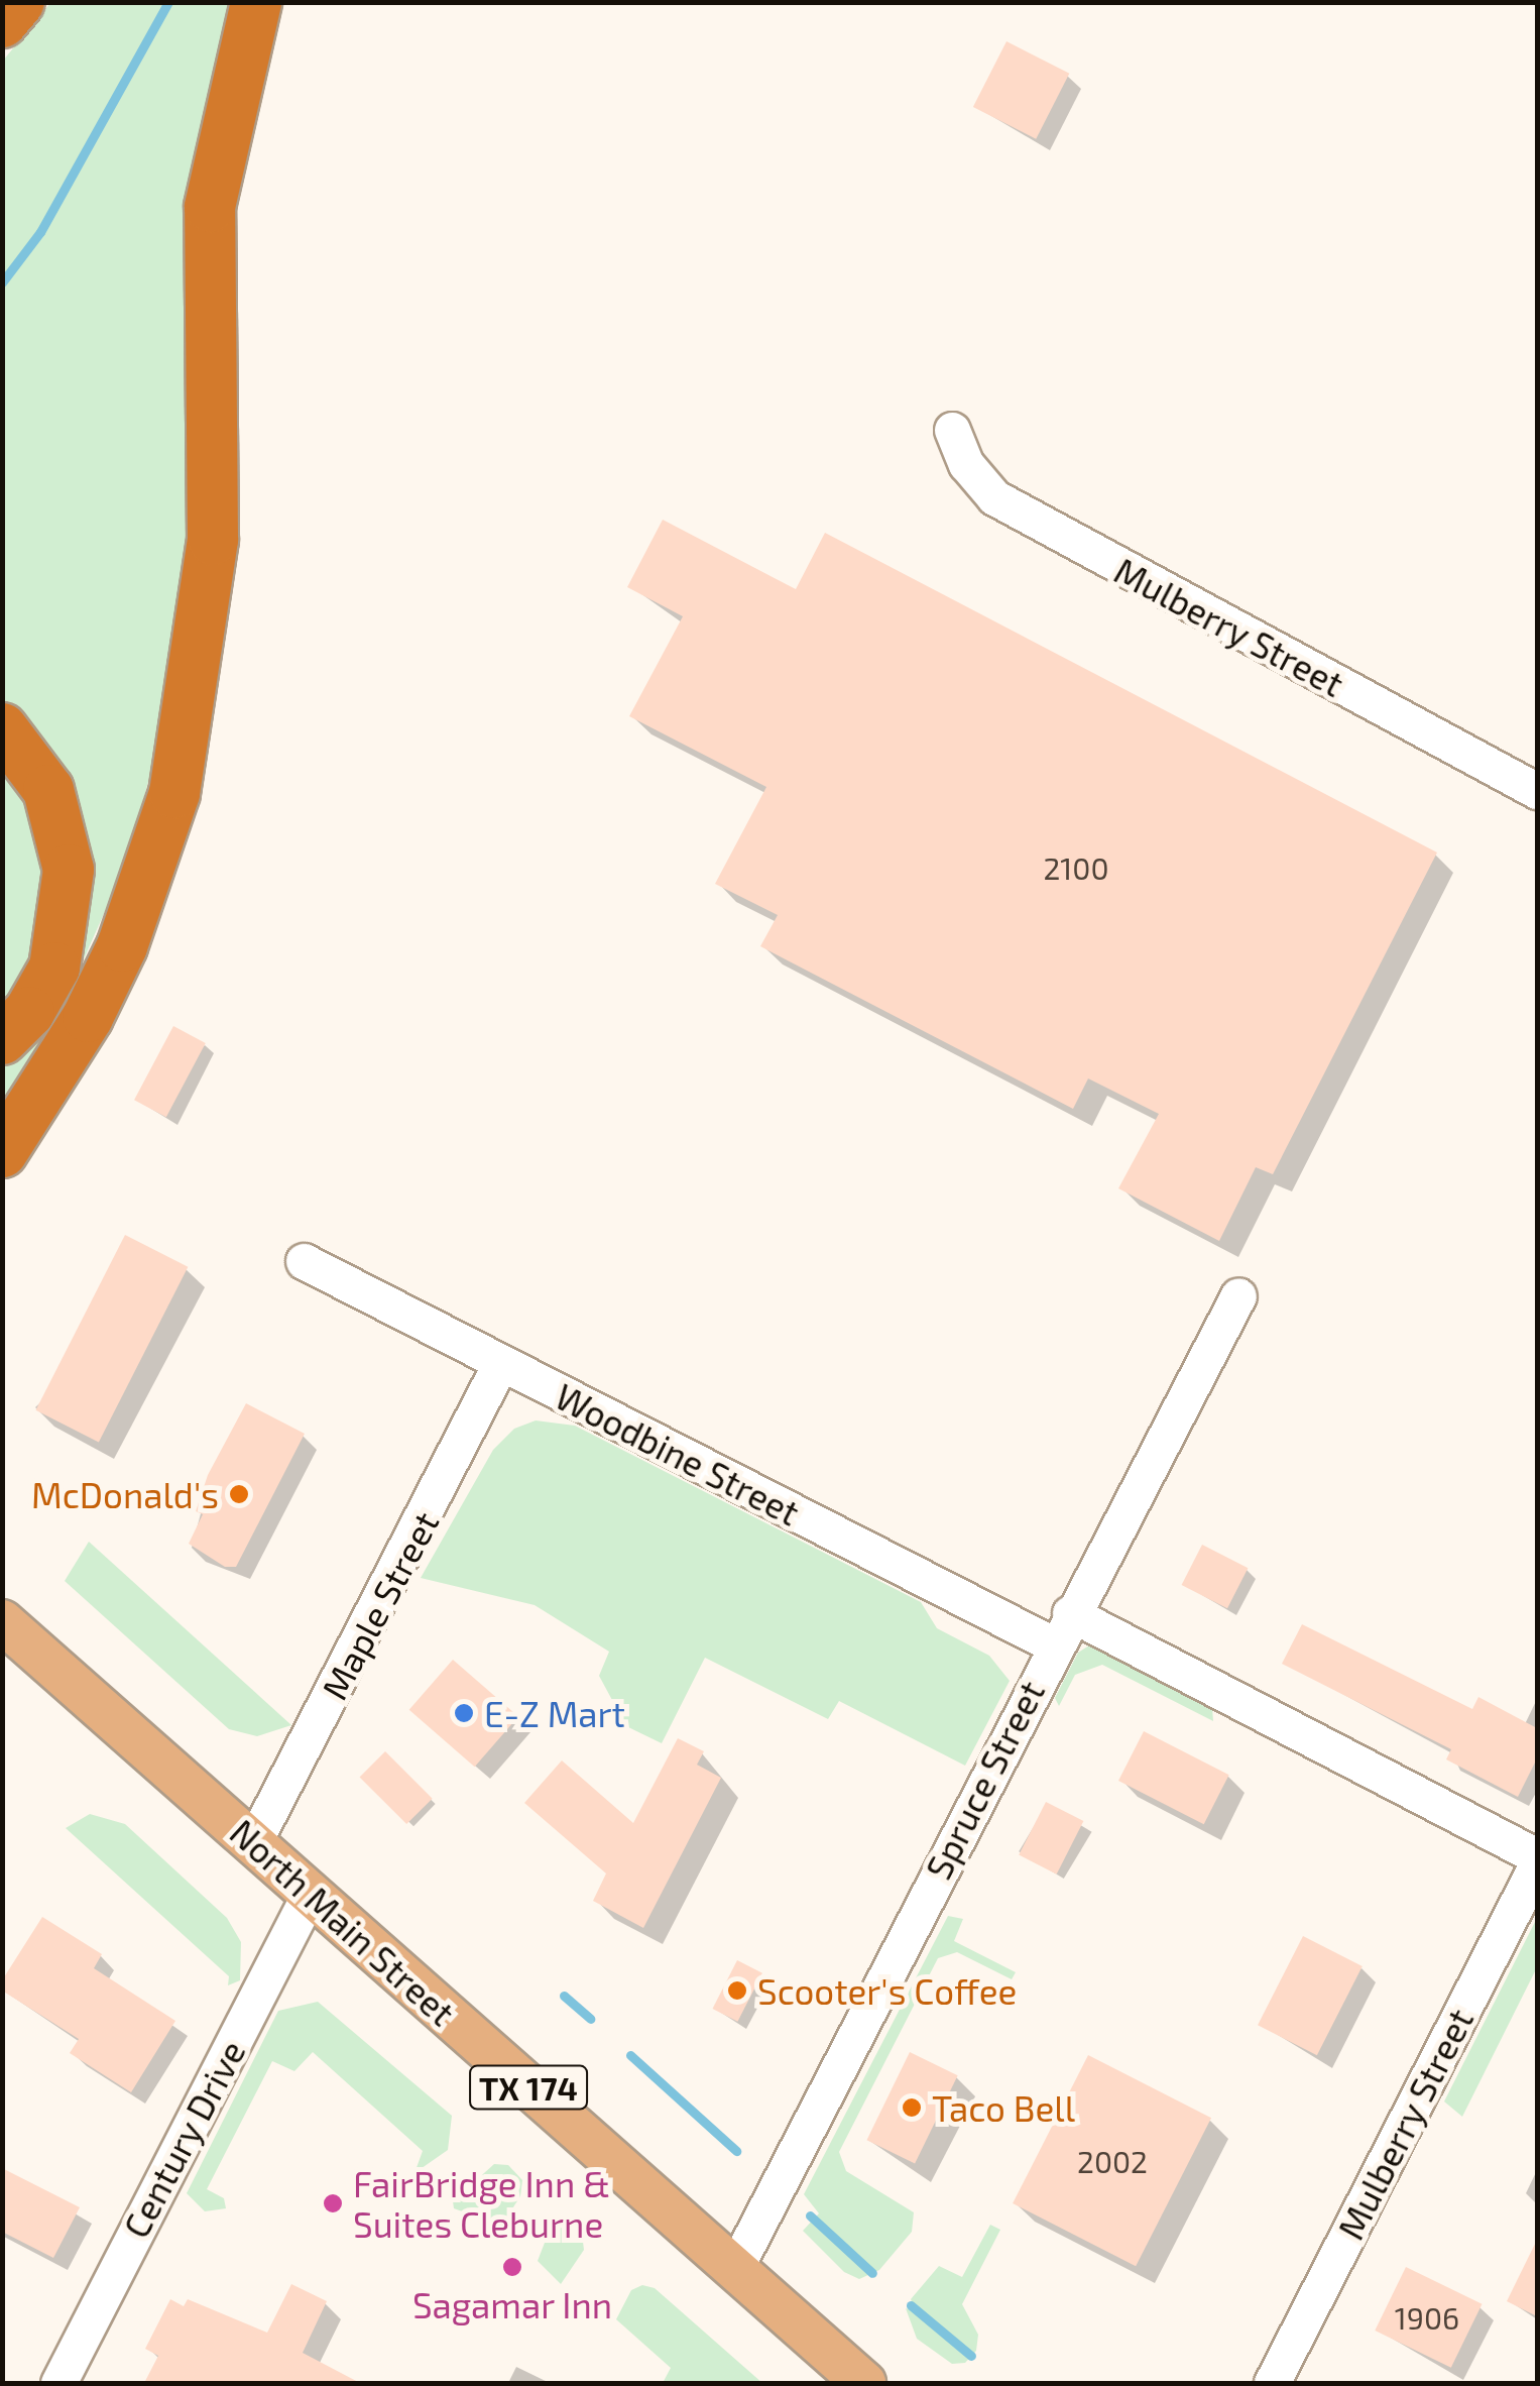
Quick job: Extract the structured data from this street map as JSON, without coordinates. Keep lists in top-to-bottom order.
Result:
{
  "streets": {
    "main road": ["North Main Street", "TX 174"],
    "street": [
      "Mulberry Street",
      "Woodbine Street",
      "Maple Street",
      "Spruce Street",
      "Century Drive"
    ]
  },
  "crossings": [
    ["Woodbine Street", "Maple Street"],
    ["Woodbine Street", "Spruce Street"],
    ["Maple Street", "North Main Street"],
    ["Spruce Street", "North Main Street"],
    ["North Main Street", "Century Drive"]
  ],
  "places": [
    "McDonald's",
    "E-Z Mart",
    "Scooter's Coffee",
    "Taco Bell",
    "FairBridge Inn & Suites Cleburne",
    "Sagamar Inn"
  ],
  "house_numbers": ["2100", "2002", "1906"]
}
